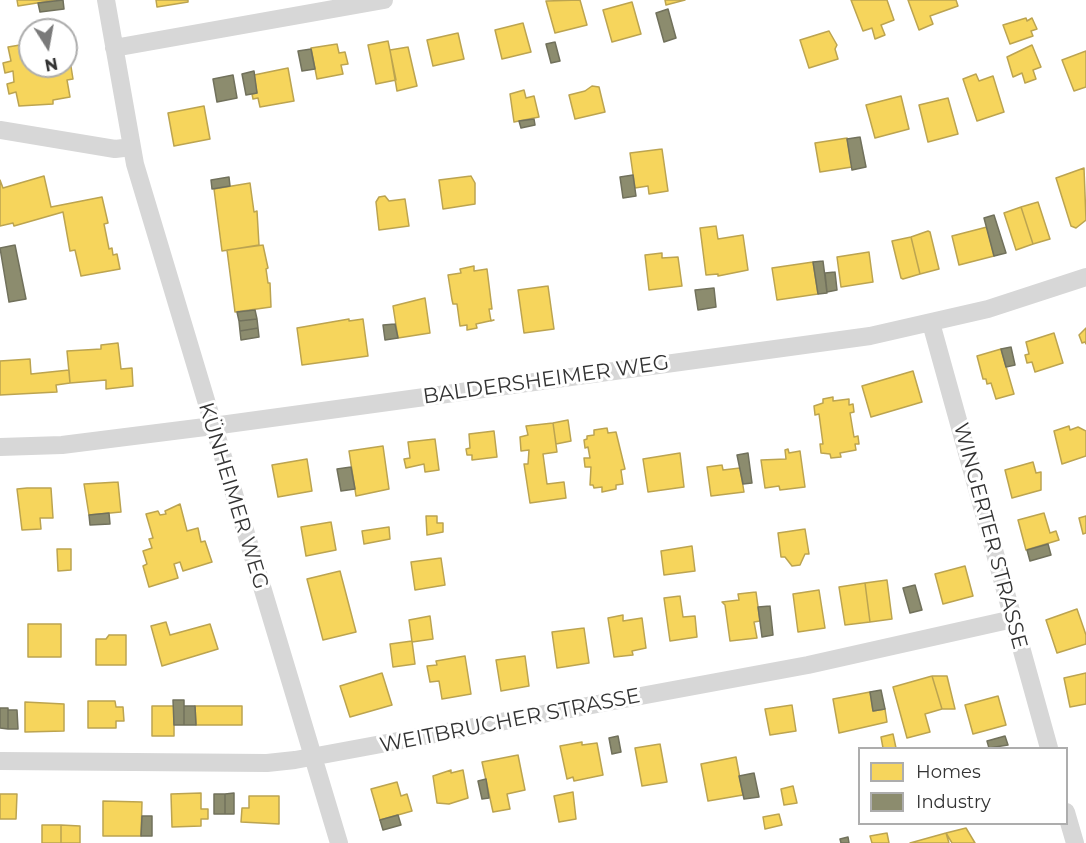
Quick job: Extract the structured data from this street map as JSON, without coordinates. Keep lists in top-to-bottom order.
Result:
{
  "streets": {
    "street": [
      "BALDERSHEIMER WEG",
      "KÜNHEIMER WEG",
      "WINGERTER STRASSE",
      "WEITBRUCHER STRASSE"
    ]
  },
  "crossings": [
    ["BALDERSHEIMER WEG", "KÜNHEIMER WEG"],
    ["BALDERSHEIMER WEG", "WINGERTER STRASSE"],
    ["KÜNHEIMER WEG", "WEITBRUCHER STRASSE"],
    ["WINGERTER STRASSE", "WEITBRUCHER STRASSE"]
  ],
  "legend": ["Homes", "Industry"],
  "north": "bottom"
}
